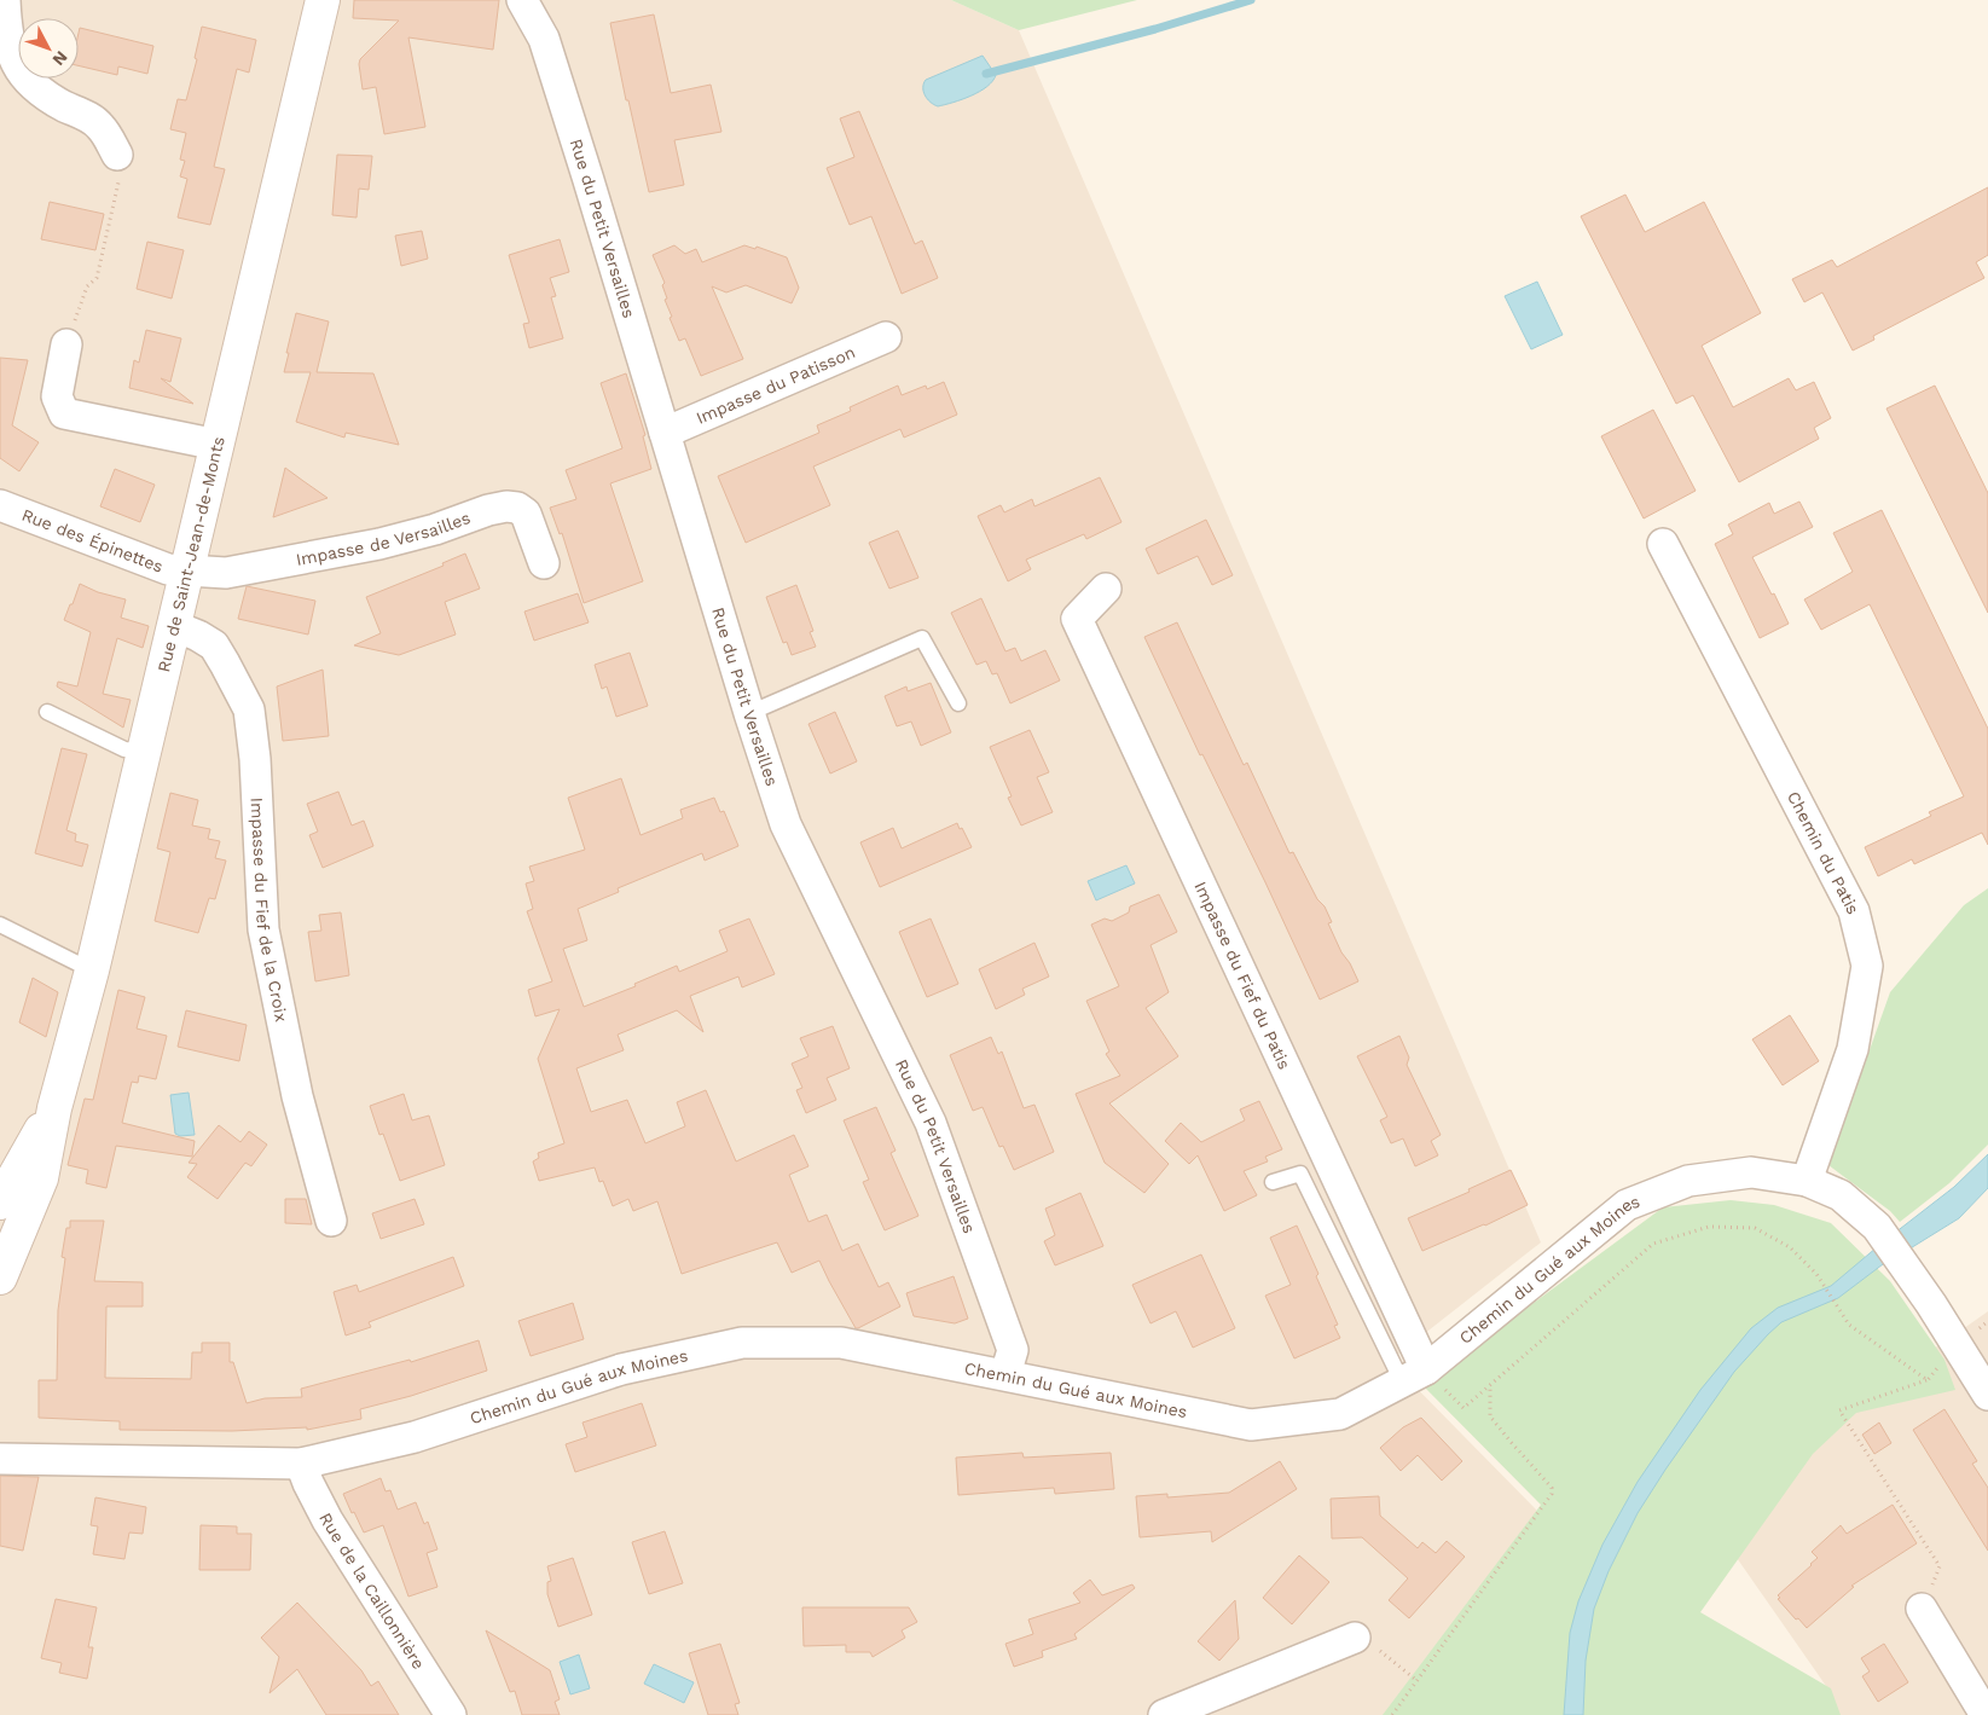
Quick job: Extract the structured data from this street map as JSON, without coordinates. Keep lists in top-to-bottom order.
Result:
{
  "streets": {
    "main road": ["Rue de Saint-Jean-de-Monts"],
    "street": [
      "Rue du Petit Versailles",
      "Impasse du Patisson",
      "Impasse de Versailles",
      "Rue des Épinettes",
      "Chemin du Patis",
      "Impasse du Fief de la Croix",
      "Impasse du Fief du Patis",
      "Chemin du Gué aux Moines",
      "Rue de la Caillonnière"
    ]
  },
  "crossings": [
    ["Rue du Petit Versailles", "Impasse du Patisson"],
    ["Rue du Petit Versailles", "Chemin du Gué aux Moines"],
    ["Impasse de Versailles", "Rue des Épinettes"],
    ["Impasse de Versailles", "Rue de Saint-Jean-de-Monts"],
    ["Rue des Épinettes", "Rue de Saint-Jean-de-Monts"],
    ["Rue de Saint-Jean-de-Monts", "Impasse du Fief de la Croix"],
    ["Chemin du Patis", "Chemin du Gué aux Moines"],
    ["Impasse du Fief du Patis", "Chemin du Gué aux Moines"],
    ["Chemin du Gué aux Moines", "Rue de la Caillonnière"]
  ],
  "north": "bottom right"
}
